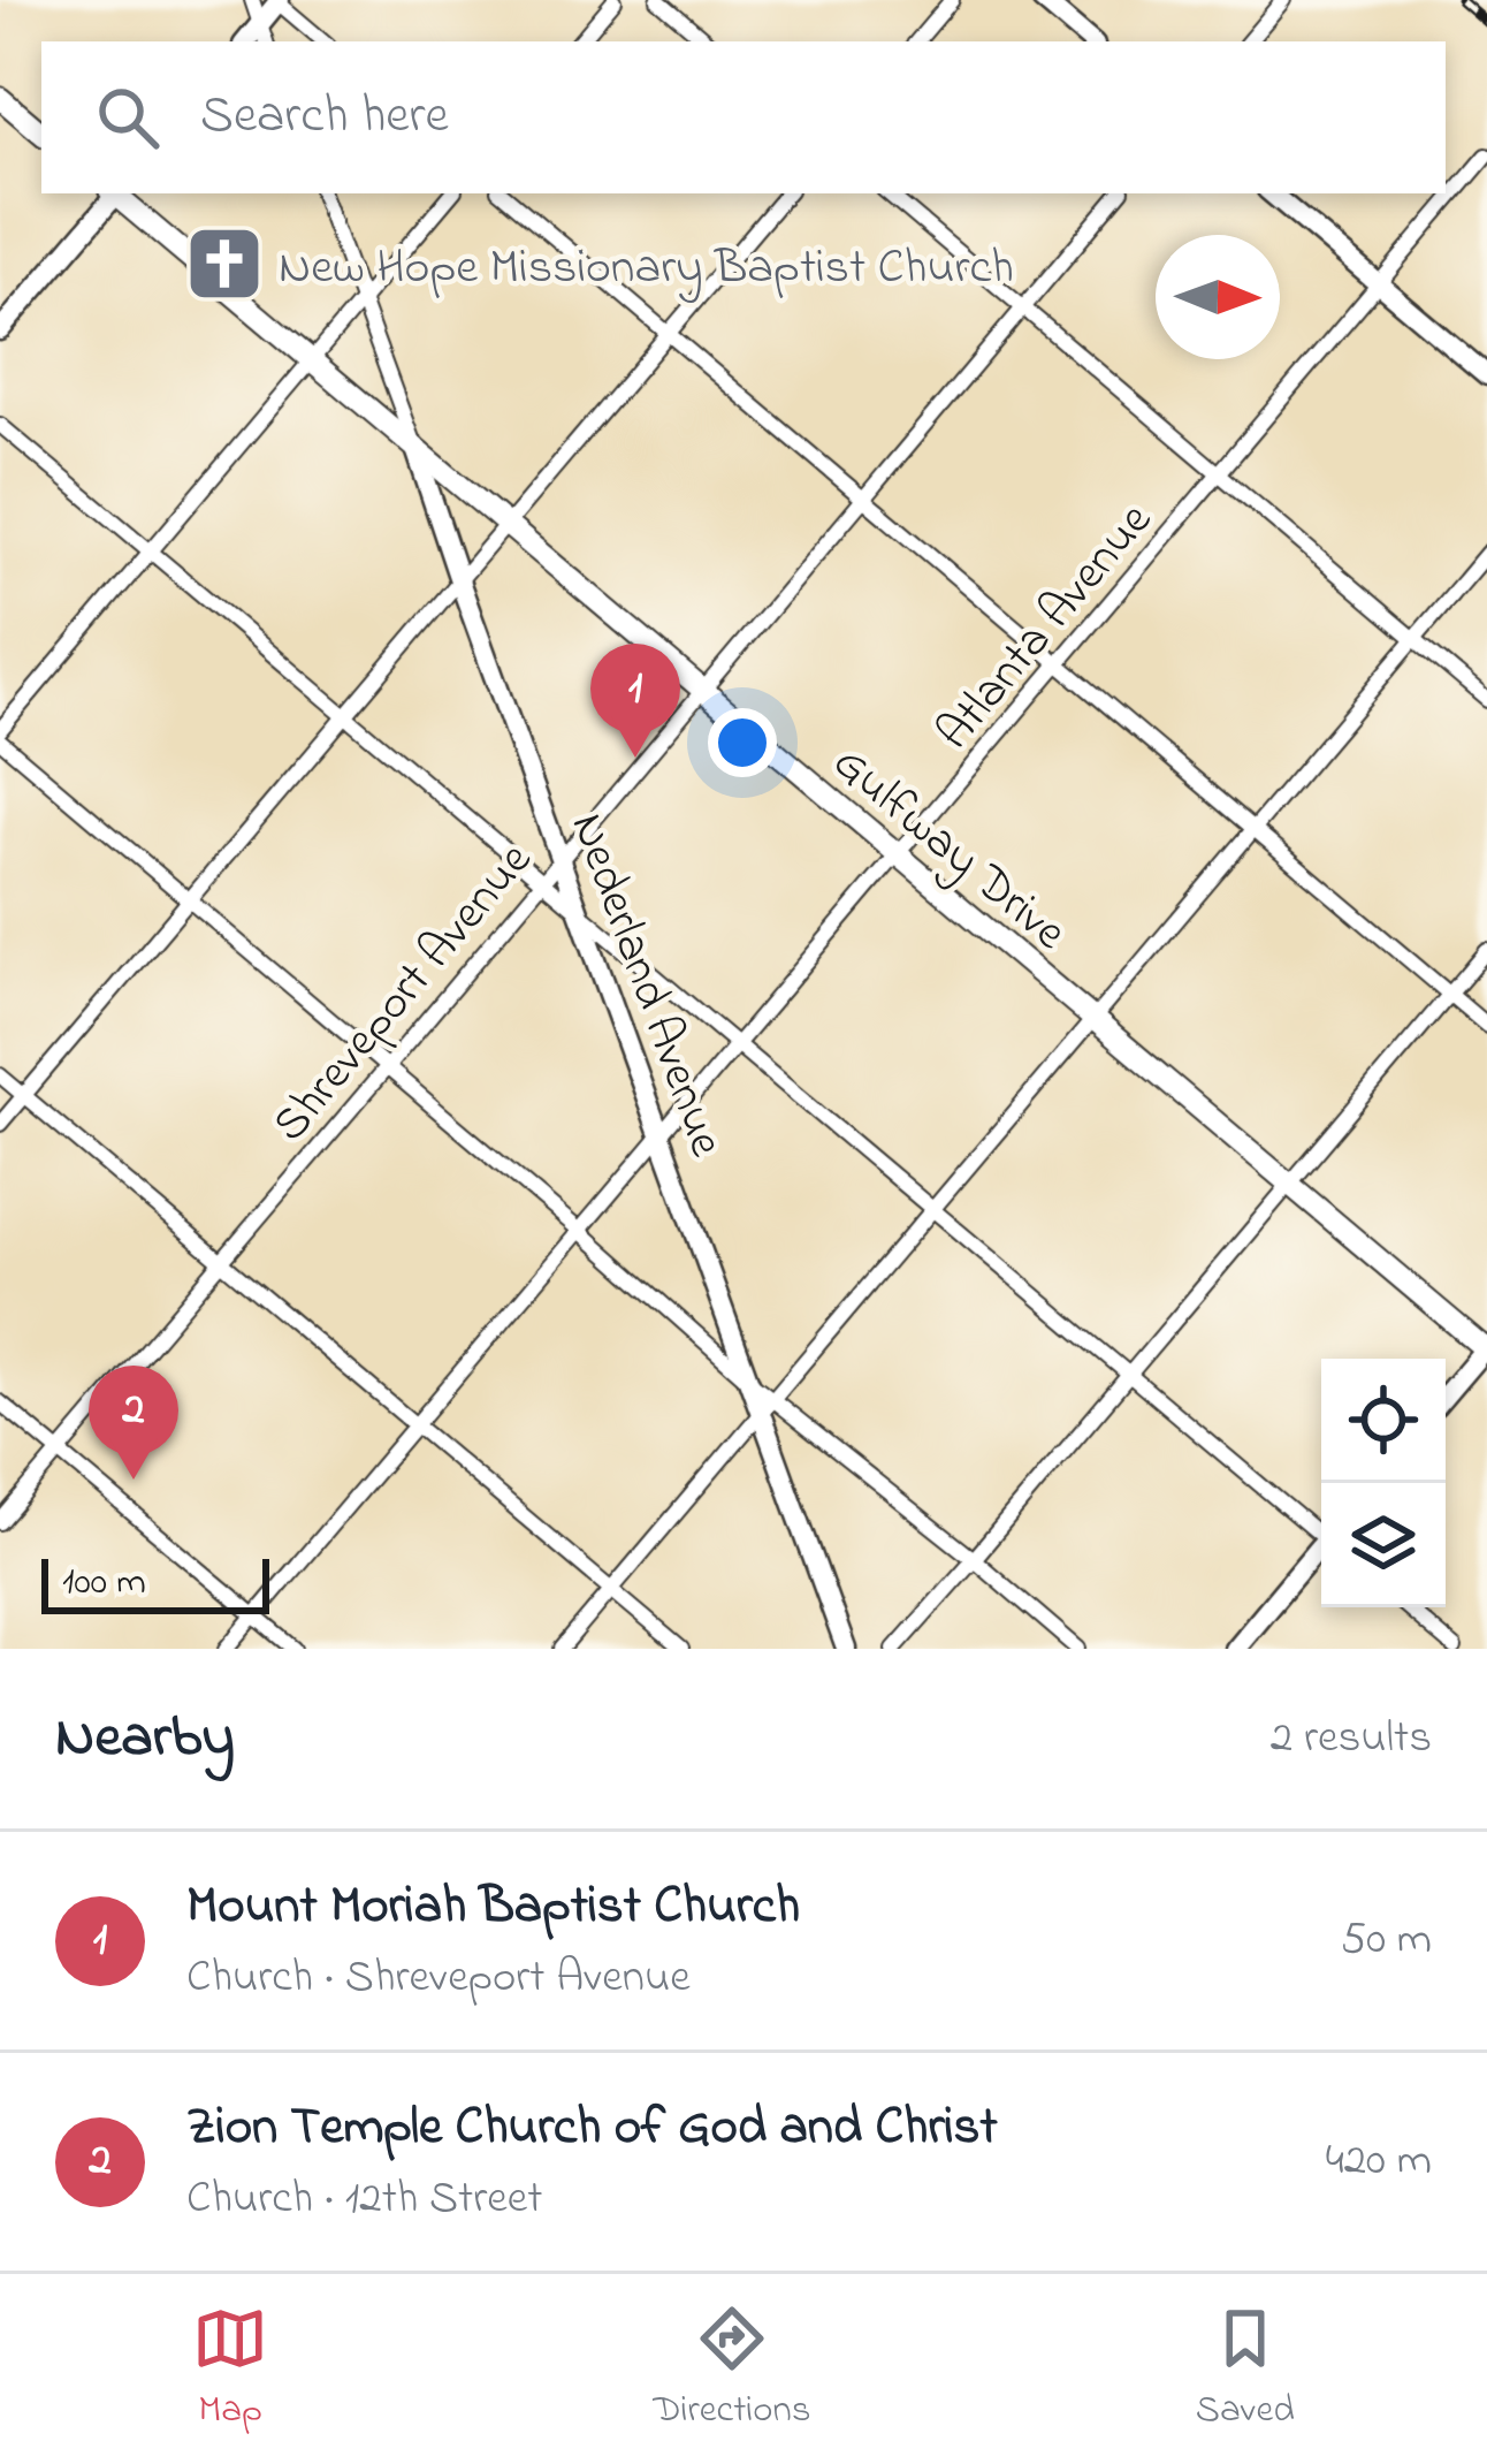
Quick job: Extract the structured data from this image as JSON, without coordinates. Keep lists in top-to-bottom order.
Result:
{
  "streets": {
    "main road": ["Gulfway Drive"],
    "street": ["Atlanta Avenue", "Nederland Avenue", "Shreveport Avenue"]
  },
  "crossings": [
    ["Atlanta Avenue", "Gulfway Drive"],
    ["Atlanta Avenue", "Nederland Avenue"],
    ["Gulfway Drive", "Nederland Avenue"],
    ["Gulfway Drive", "Shreveport Avenue"],
    ["Nederland Avenue", "Shreveport Avenue"]
  ],
  "places": {
    "church": ["New Hope Missionary Baptist Church"]
  },
  "scale_bar": "100 m",
  "north": "right",
  "page": {
    "search": "Search here",
    "pins": ["1", "2"],
    "scale": "100 m",
    "heading": ["Nearby", "2 results"],
    "list": [
      {
        "mark": "1",
        "name": "Mount Moriah Baptist Church",
        "note": "Church · Shreveport Avenue",
        "value": "50 m"
      },
      {
        "mark": "2",
        "name": "Zion Temple Church of God and Christ",
        "note": "Church · 12th Street",
        "value": "420 m"
      }
    ],
    "nav": ["Map", "Directions", "Saved"]
  }
}
